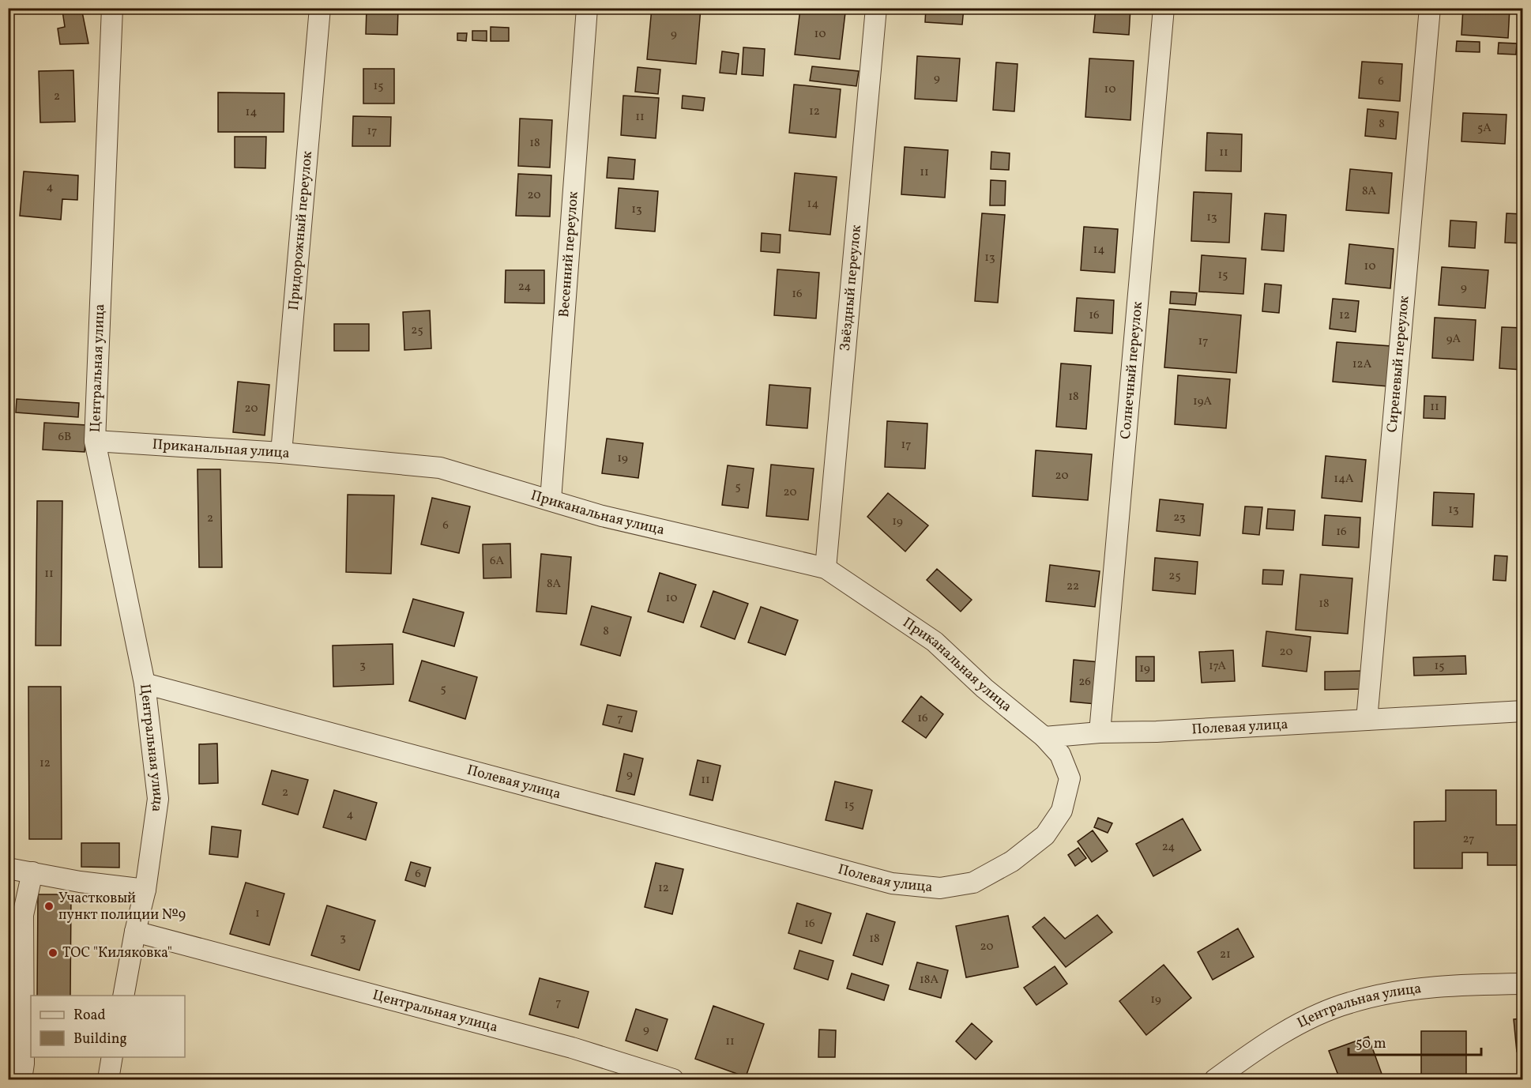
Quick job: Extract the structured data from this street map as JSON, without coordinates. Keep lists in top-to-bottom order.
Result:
{
  "streets": {
    "street": [
      "Придорожный переулок",
      "Весенний переулок",
      "Звёздный переулок",
      "Сиреневый переулок",
      "Центральная улица",
      "Солнечный переулок",
      "Приканальная улица",
      "Полевая улица"
    ]
  },
  "crossings": [
    ["Придорожный переулок", "Приканальная улица"],
    ["Весенний переулок", "Приканальная улица"],
    ["Звёздный переулок", "Приканальная улица"],
    ["Сиреневый переулок", "Полевая улица"],
    ["Центральная улица", "Приканальная улица"],
    ["Центральная улица", "Полевая улица"],
    ["Солнечный переулок", "Полевая улица"],
    ["Приканальная улица", "Полевая улица"]
  ],
  "places": ["Участковый пункт полиции №9", "ТОС \"Киляковка\""],
  "house_numbers": [
    "9",
    "10",
    "9",
    "6",
    "15",
    "10",
    "2",
    "12",
    "14",
    "11",
    "8",
    "5А",
    "17",
    "18",
    "11",
    "11",
    "4",
    "8А",
    "20",
    "14",
    "13",
    "13",
    "14",
    "13",
    "10",
    "15",
    "24",
    "9",
    "16",
    "16",
    "12",
    "25",
    "9А",
    "17",
    "12А",
    "18",
    "19А",
    "11",
    "20",
    "6В",
    "17",
    "19",
    "20",
    "14А",
    "5",
    "20",
    "13",
    "23",
    "2",
    "19",
    "6",
    "16",
    "6А",
    "11",
    "25",
    "8А",
    "22",
    "10",
    "18",
    "8",
    "20",
    "3",
    "17А",
    "15",
    "19",
    "26",
    "5",
    "7",
    "16",
    "12",
    "9",
    "11",
    "2",
    "15",
    "4",
    "27",
    "24",
    "6",
    "12",
    "1",
    "16",
    "3",
    "18",
    "20",
    "21",
    "18А",
    "19",
    "7",
    "9",
    "11"
  ],
  "legend": ["Road", "Building"],
  "scale_bar": "50 m"
}
